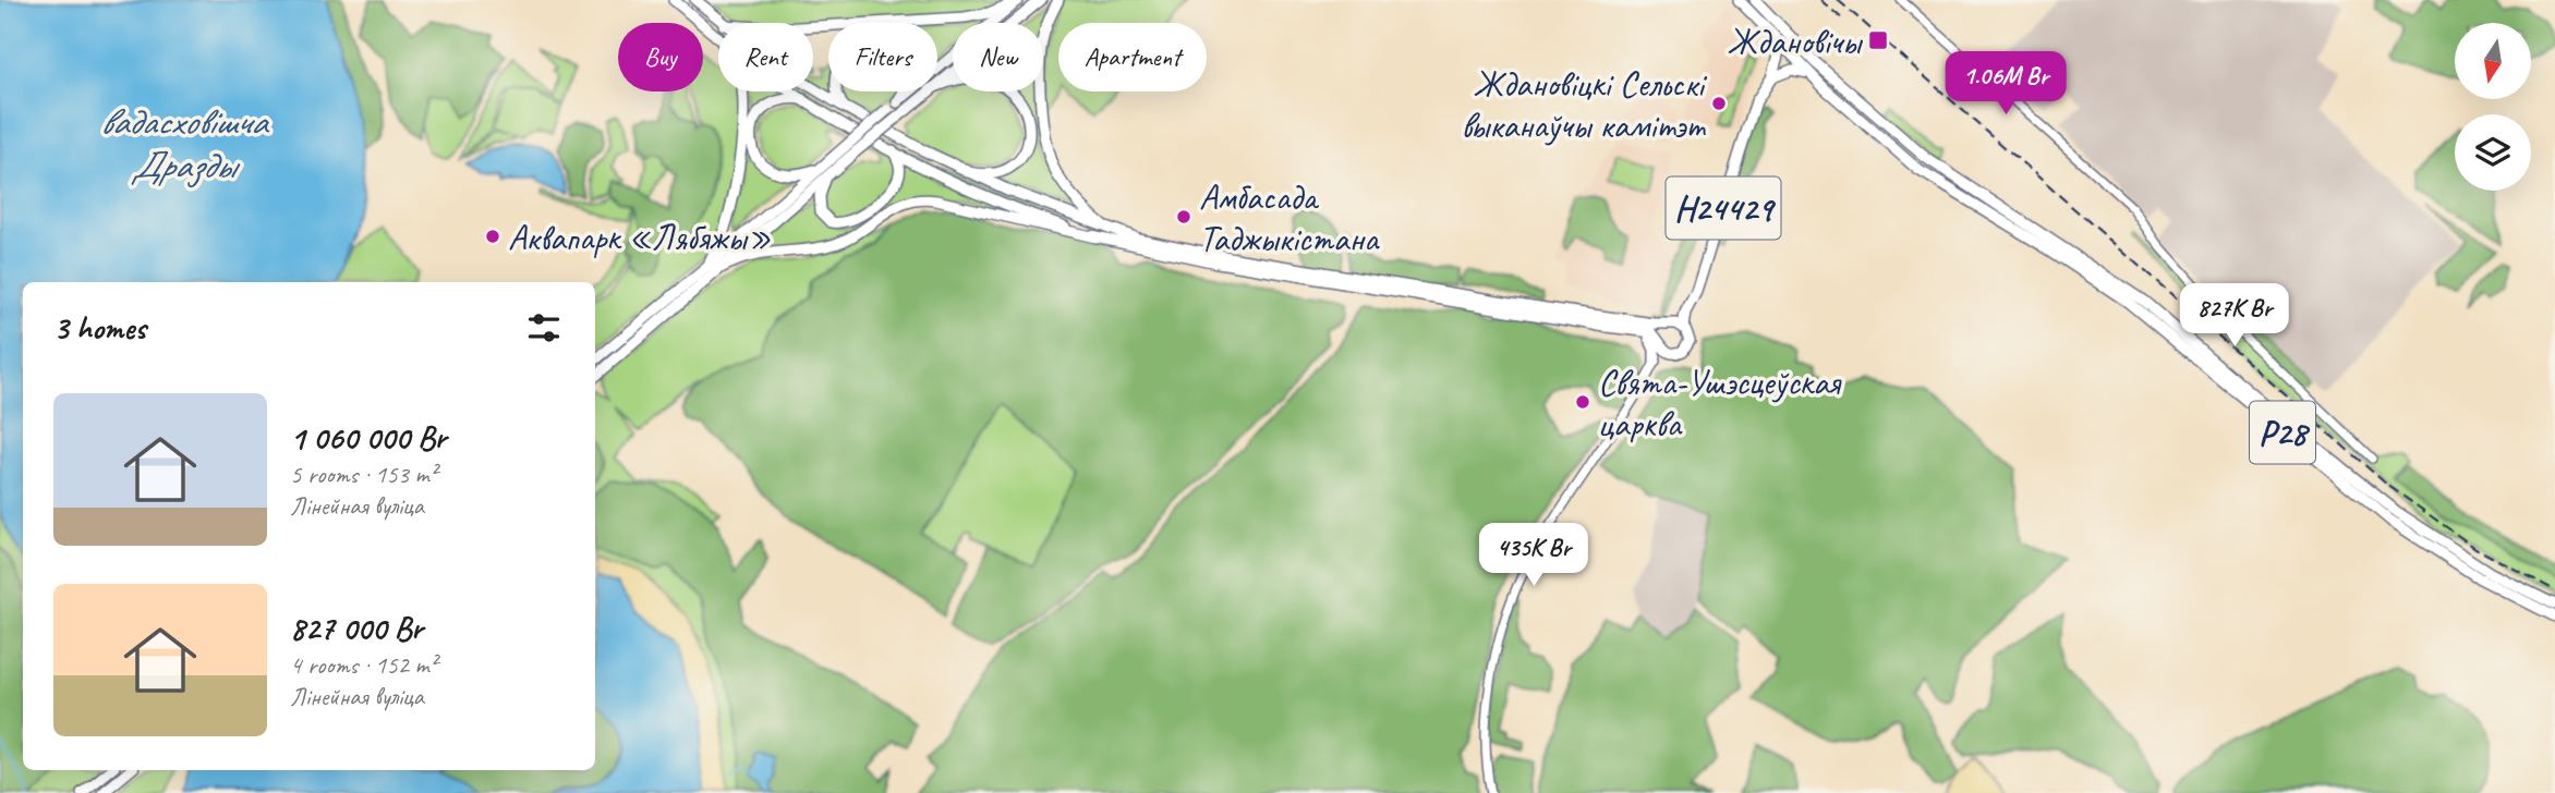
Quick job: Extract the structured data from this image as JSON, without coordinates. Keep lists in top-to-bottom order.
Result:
{
  "streets": {
    "main road": ["Н24429", "Р28"]
  },
  "crossings": [
    ["Н24429", "Р28"]
  ],
  "water": ["вадасховішча Дразды"],
  "places": {
    "transit": ["Ждановічы"],
    "other": [
      "Ждановіцкі Сельскі выканаўчы камітэт",
      "Амбасада Таджыкістана",
      "Аквапарк «Лябяжы»",
      "Свята-Ушэсцеўская царква"
    ]
  },
  "north": "bottom",
  "page": {
    "chip": [
      "Buy",
      "Rent",
      "Filters",
      "New",
      "Apartment"
    ],
    "price": ["1.06M Br", "827K Br", "435K Br"],
    "heading": "3 homes",
    "list": [
      {
        "name": "1 060 000 Br",
        "note": "5 rooms · 153 m² · Лінейная вуліца"
      },
      {
        "name": "827 000 Br",
        "note": "4 rooms · 152 m² · Лінейная вуліца"
      }
    ]
  }
}
